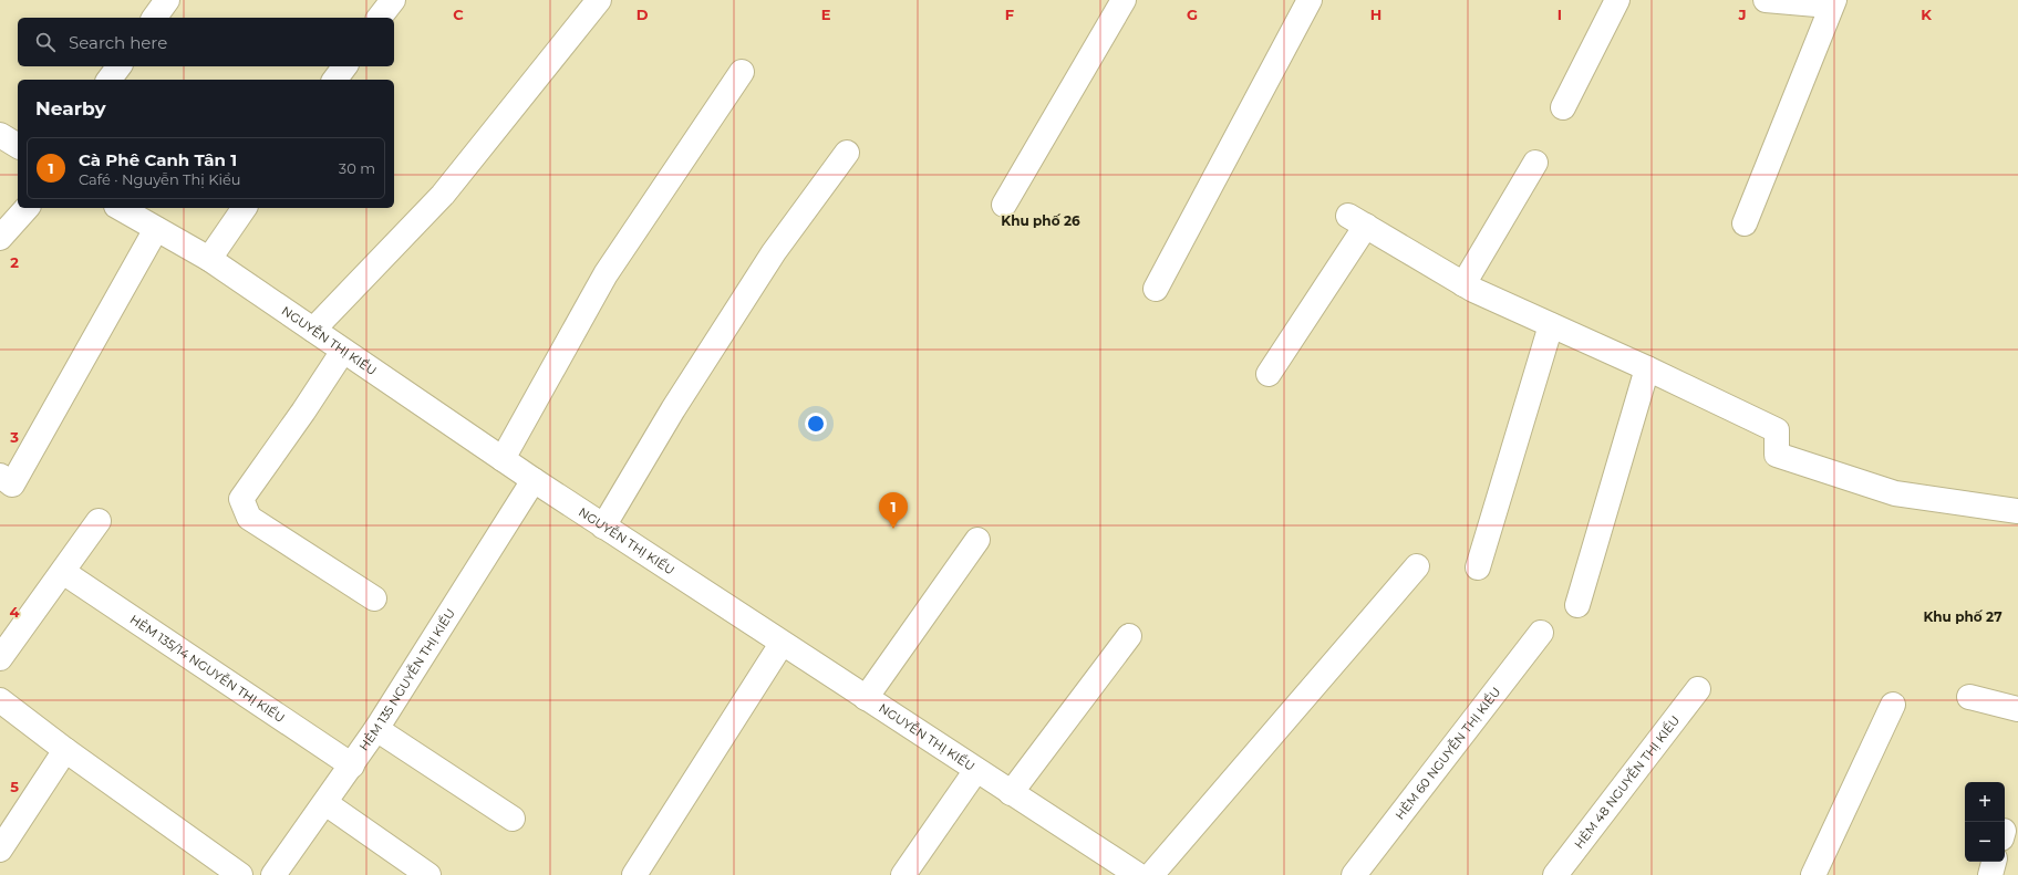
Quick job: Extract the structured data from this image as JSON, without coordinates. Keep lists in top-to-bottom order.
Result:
{
  "streets": {
    "street": [
      "NGUYỄN THỊ KIỂU",
      "HẺM 135/14 NGUYỄN THỊ KIỂU",
      "HẺM 135 NGUYỄN THỊ KIỂU",
      "HẺM 60 NGUYỄN THỊ KIỂU",
      "HẺM 48 NGUYỄN THỊ KIỂU"
    ]
  },
  "crossings": [
    ["NGUYỄN THỊ KIỂU", "HẺM 135 NGUYỄN THỊ KIỂU"],
    ["HẺM 135/14 NGUYỄN THỊ KIỂU", "HẺM 135 NGUYỄN THỊ KIỂU"]
  ],
  "districts": ["Khu phố 26", "Khu phố 27"],
  "page": {
    "search": "Search here",
    "heading": "Nearby",
    "list": [
      {
        "mark": "1",
        "name": "Cà Phê Canh Tân 1",
        "note": "Café · Nguyễn Thị Kiểu",
        "value": "30 m"
      }
    ],
    "pins": "1",
    "map_buttons": ["+", "−"]
  },
  "grid": {
    "columns": [
      "C",
      "D",
      "E",
      "F",
      "G",
      "H",
      "I",
      "J",
      "K"
    ],
    "rows": [
      "2",
      "3",
      "4",
      "5"
    ]
  }
}
